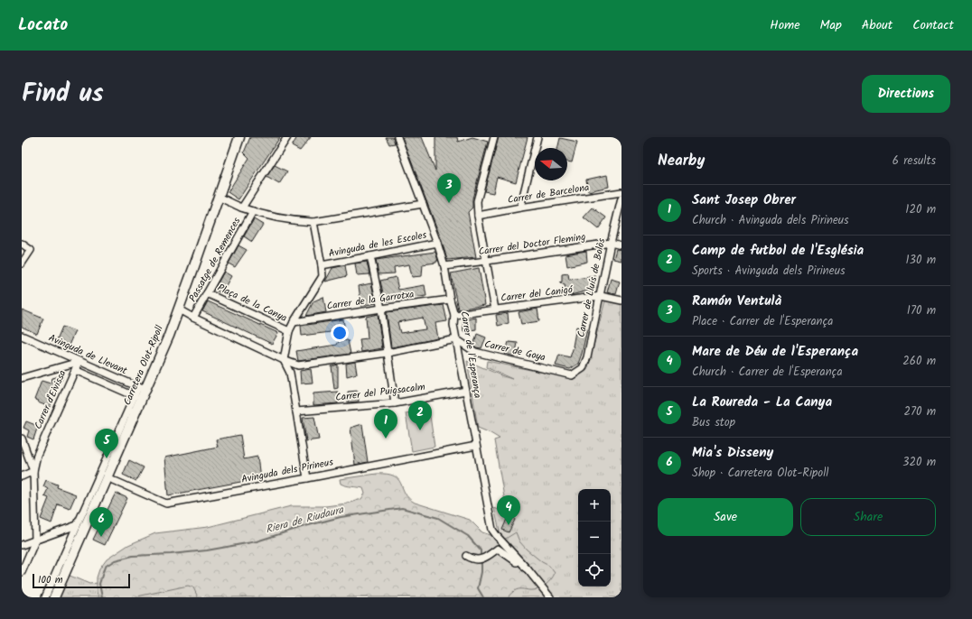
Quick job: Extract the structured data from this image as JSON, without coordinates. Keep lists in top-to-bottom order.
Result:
{
  "streets": {
    "main road": ["Carretera Olot-Ripoll"],
    "street": [
      "Carrer de Barcelona",
      "Avinguda de les Escoles",
      "Carrer del Doctor Fleming",
      "Passatge de Remences",
      "Carrer de Lluís de Bolòs",
      "Carrer del Canigó",
      "Carrer de la Garrotxa",
      "Plaça de la Canya",
      "Carrer de Goya",
      "Avinguda de Llevant",
      "Carrer de l'Esperança",
      "Carrer del Puigsacalm",
      "Carrer d'Eivissa",
      "Avinguda dels Pirineus"
    ]
  },
  "crossings": [
    ["Avinguda de les Escoles", "Carrer de l'Esperança"],
    ["Carrer del Doctor Fleming", "Carrer de Lluís de Bolòs"],
    ["Carrer del Doctor Fleming", "Carrer de l'Esperança"],
    ["Passatge de Remences", "Plaça de la Canya"],
    ["Carrer de Lluís de Bolòs", "Carrer del Canigó"],
    ["Carrer de Lluís de Bolòs", "Carrer de Goya"],
    ["Carrer del Canigó", "Carrer de l'Esperança"],
    ["Carrer de la Garrotxa", "Carrer de l'Esperança"],
    ["Carrer de Goya", "Carrer de l'Esperança"],
    ["Avinguda de Llevant", "Carretera Olot-Ripoll"],
    ["Avinguda de Llevant", "Carrer d'Eivissa"],
    ["Carrer de l'Esperança", "Carrer del Puigsacalm"],
    ["Carrer de l'Esperança", "Avinguda dels Pirineus"],
    ["Carretera Olot-Ripoll", "Avinguda dels Pirineus"]
  ],
  "water": ["Riera de Riudaura"],
  "scale_bar": "100 m",
  "north": "left",
  "page": {
    "header": "Locato",
    "nav": [
      "Home",
      "Map",
      "About",
      "Contact"
    ],
    "title": "Find us",
    "buttons": [
      "Directions",
      ["Save", "Share"]
    ],
    "heading": ["Nearby", "6 results"],
    "pins": [
      "3",
      "2",
      "1",
      "5",
      "4",
      "6"
    ],
    "list": [
      {
        "mark": "1",
        "name": "Sant Josep Obrer",
        "note": "Church · Avinguda dels Pirineus",
        "value": "120 m"
      },
      {
        "mark": "2",
        "name": "Camp de futbol de l'Església",
        "note": "Sports · Avinguda dels Pirineus",
        "value": "130 m"
      },
      {
        "mark": "3",
        "name": "Ramón Ventulà",
        "note": "Place · Carrer de l'Esperança",
        "value": "170 m"
      },
      {
        "mark": "4",
        "name": "Mare de Déu de l'Esperança",
        "note": "Church · Carrer de l'Esperança",
        "value": "260 m"
      },
      {
        "mark": "5",
        "name": "La Roureda - La Canya",
        "note": "Bus stop",
        "value": "270 m"
      },
      {
        "mark": "6",
        "name": "Mia's Disseny",
        "note": "Shop · Carretera Olot-Ripoll",
        "value": "320 m"
      }
    ],
    "map_buttons": ["+", "−"],
    "scale": "100 m"
  }
}
